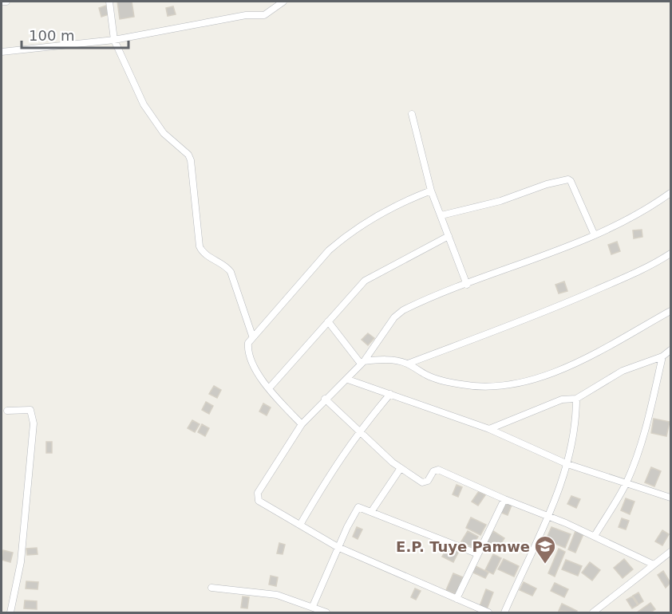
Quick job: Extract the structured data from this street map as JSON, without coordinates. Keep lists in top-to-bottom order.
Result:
{
  "places": {
    "school or university": ["E.P. Tuye Pamwe"]
  },
  "scale_bar": "100 m"
}
